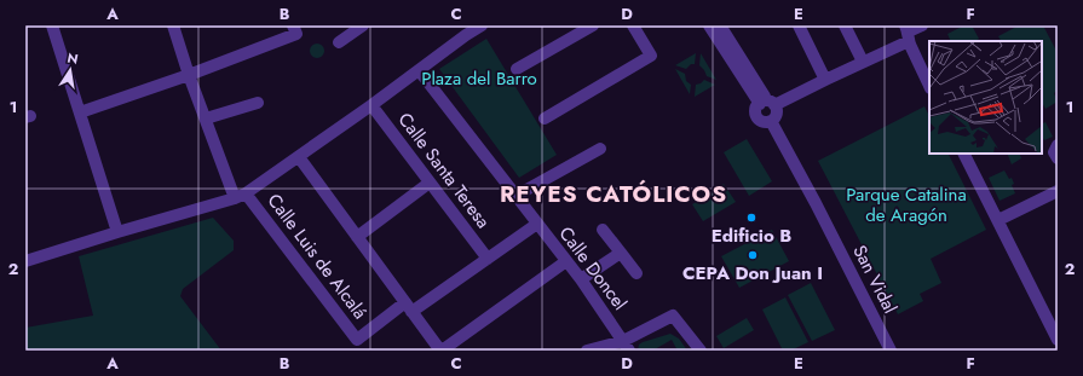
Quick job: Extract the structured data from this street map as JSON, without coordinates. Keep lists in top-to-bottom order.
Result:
{
  "streets": {
    "street": [
      "Calle Santa Teresa",
      "Calle Luis de Alcalá",
      "Calle Doncel",
      "San Vidal"
    ]
  },
  "districts": ["REYES CATÓLICOS"],
  "parks": ["Plaza del Barro", "Parque Catalina de Aragón"],
  "places": ["Edificio B", "CEPA Don Juan I"],
  "north": "top",
  "grid": {
    "columns": [
      "A",
      "B",
      "C",
      "D",
      "E",
      "F"
    ],
    "rows": ["1", "2"]
  }
}
